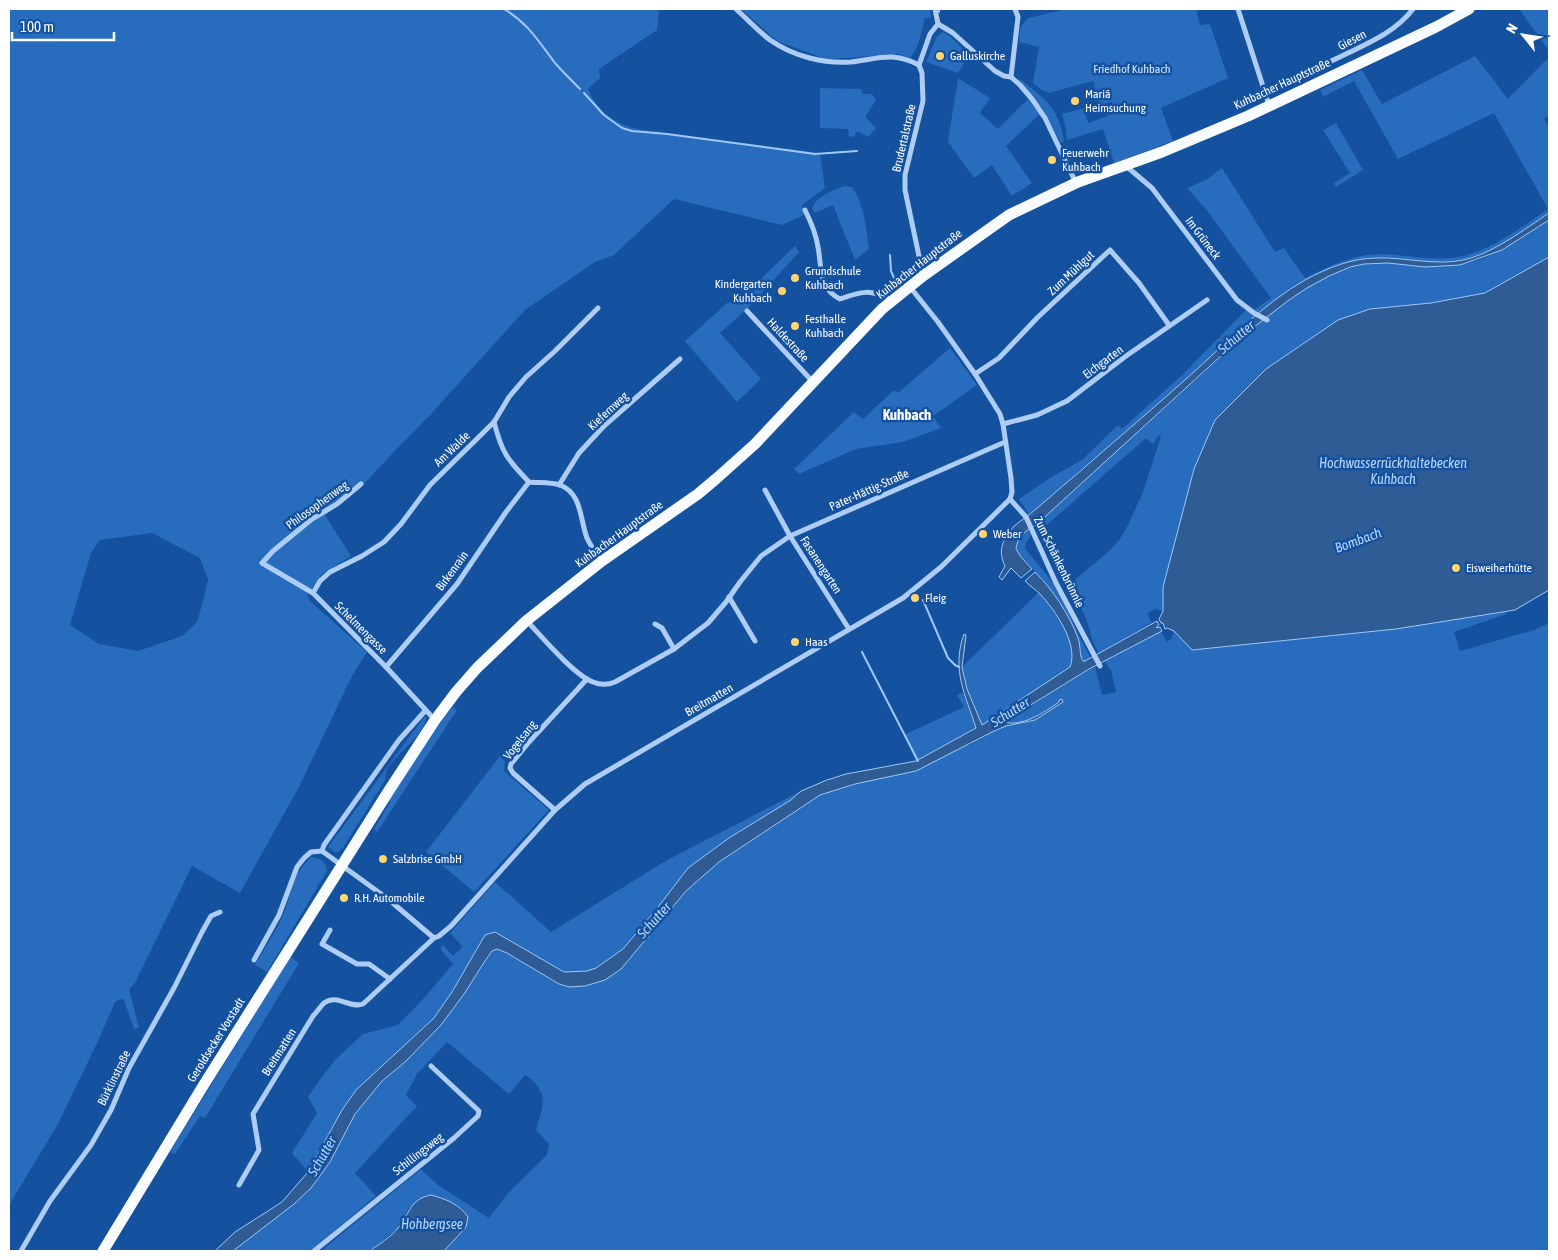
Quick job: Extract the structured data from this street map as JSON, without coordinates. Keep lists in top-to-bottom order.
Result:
{
  "streets": {
    "main road": ["Kuhbacher Hauptstraße", "Geroldsecker Vorstadt"],
    "street": [
      "Giesen",
      "Brudertalstraße",
      "Im Grüneck",
      "Zum Mühlgut",
      "Haldestraße",
      "Eichgarten",
      "Kiefernweg",
      "Am Walde",
      "Pater-Hättig-Straße",
      "Philosophenweg",
      "Zum Schänkenbrünnle",
      "Fasanengarten",
      "Birkenrain",
      "Schelmengasse",
      "Breitmatten",
      "Vogelsang",
      "Bürklinstraße",
      "Schillingsweg"
    ]
  },
  "crossings": [
    ["Kuhbacher Hauptstraße", "Brudertalstraße"],
    ["Kuhbacher Hauptstraße", "Im Grüneck"],
    ["Kuhbacher Hauptstraße", "Haldestraße"],
    ["Kuhbacher Hauptstraße", "Fasanengarten"],
    ["Kuhbacher Hauptstraße", "Schelmengasse"],
    ["Kuhbacher Hauptstraße", "Geroldsecker Vorstadt"],
    ["Zum Mühlgut", "Eichgarten"],
    ["Am Walde", "Schelmengasse"],
    ["Pater-Hättig-Straße", "Fasanengarten"],
    ["Philosophenweg", "Schelmengasse"],
    ["Zum Schänkenbrünnle", "Breitmatten"],
    ["Fasanengarten", "Breitmatten"],
    ["Fasanengarten", "Vogelsang"],
    ["Birkenrain", "Schelmengasse"],
    ["Schelmengasse", "Geroldsecker Vorstadt"],
    ["Breitmatten", "Vogelsang"]
  ],
  "districts": ["Kuhbach"],
  "water": [
    "Schutter",
    "Hochwasserrückhaltebecken Kuhbach",
    "Bombach",
    "Hohbergsee"
  ],
  "parks": ["Friedhof Kuhbach"],
  "places": [
    "Galluskirche",
    "Mariä Heimsuchung",
    "Feuerwehr Kuhbach",
    "Grundschule Kuhbach",
    "Kindergarten Kuhbach",
    "Festhalle Kuhbach",
    "Weber",
    "Eisweiherhütte",
    "Fleig",
    "Haas",
    "Salzbrise GmbH",
    "R.H. Automobile"
  ],
  "scale_bar": "100 m",
  "north": "top left"
}
